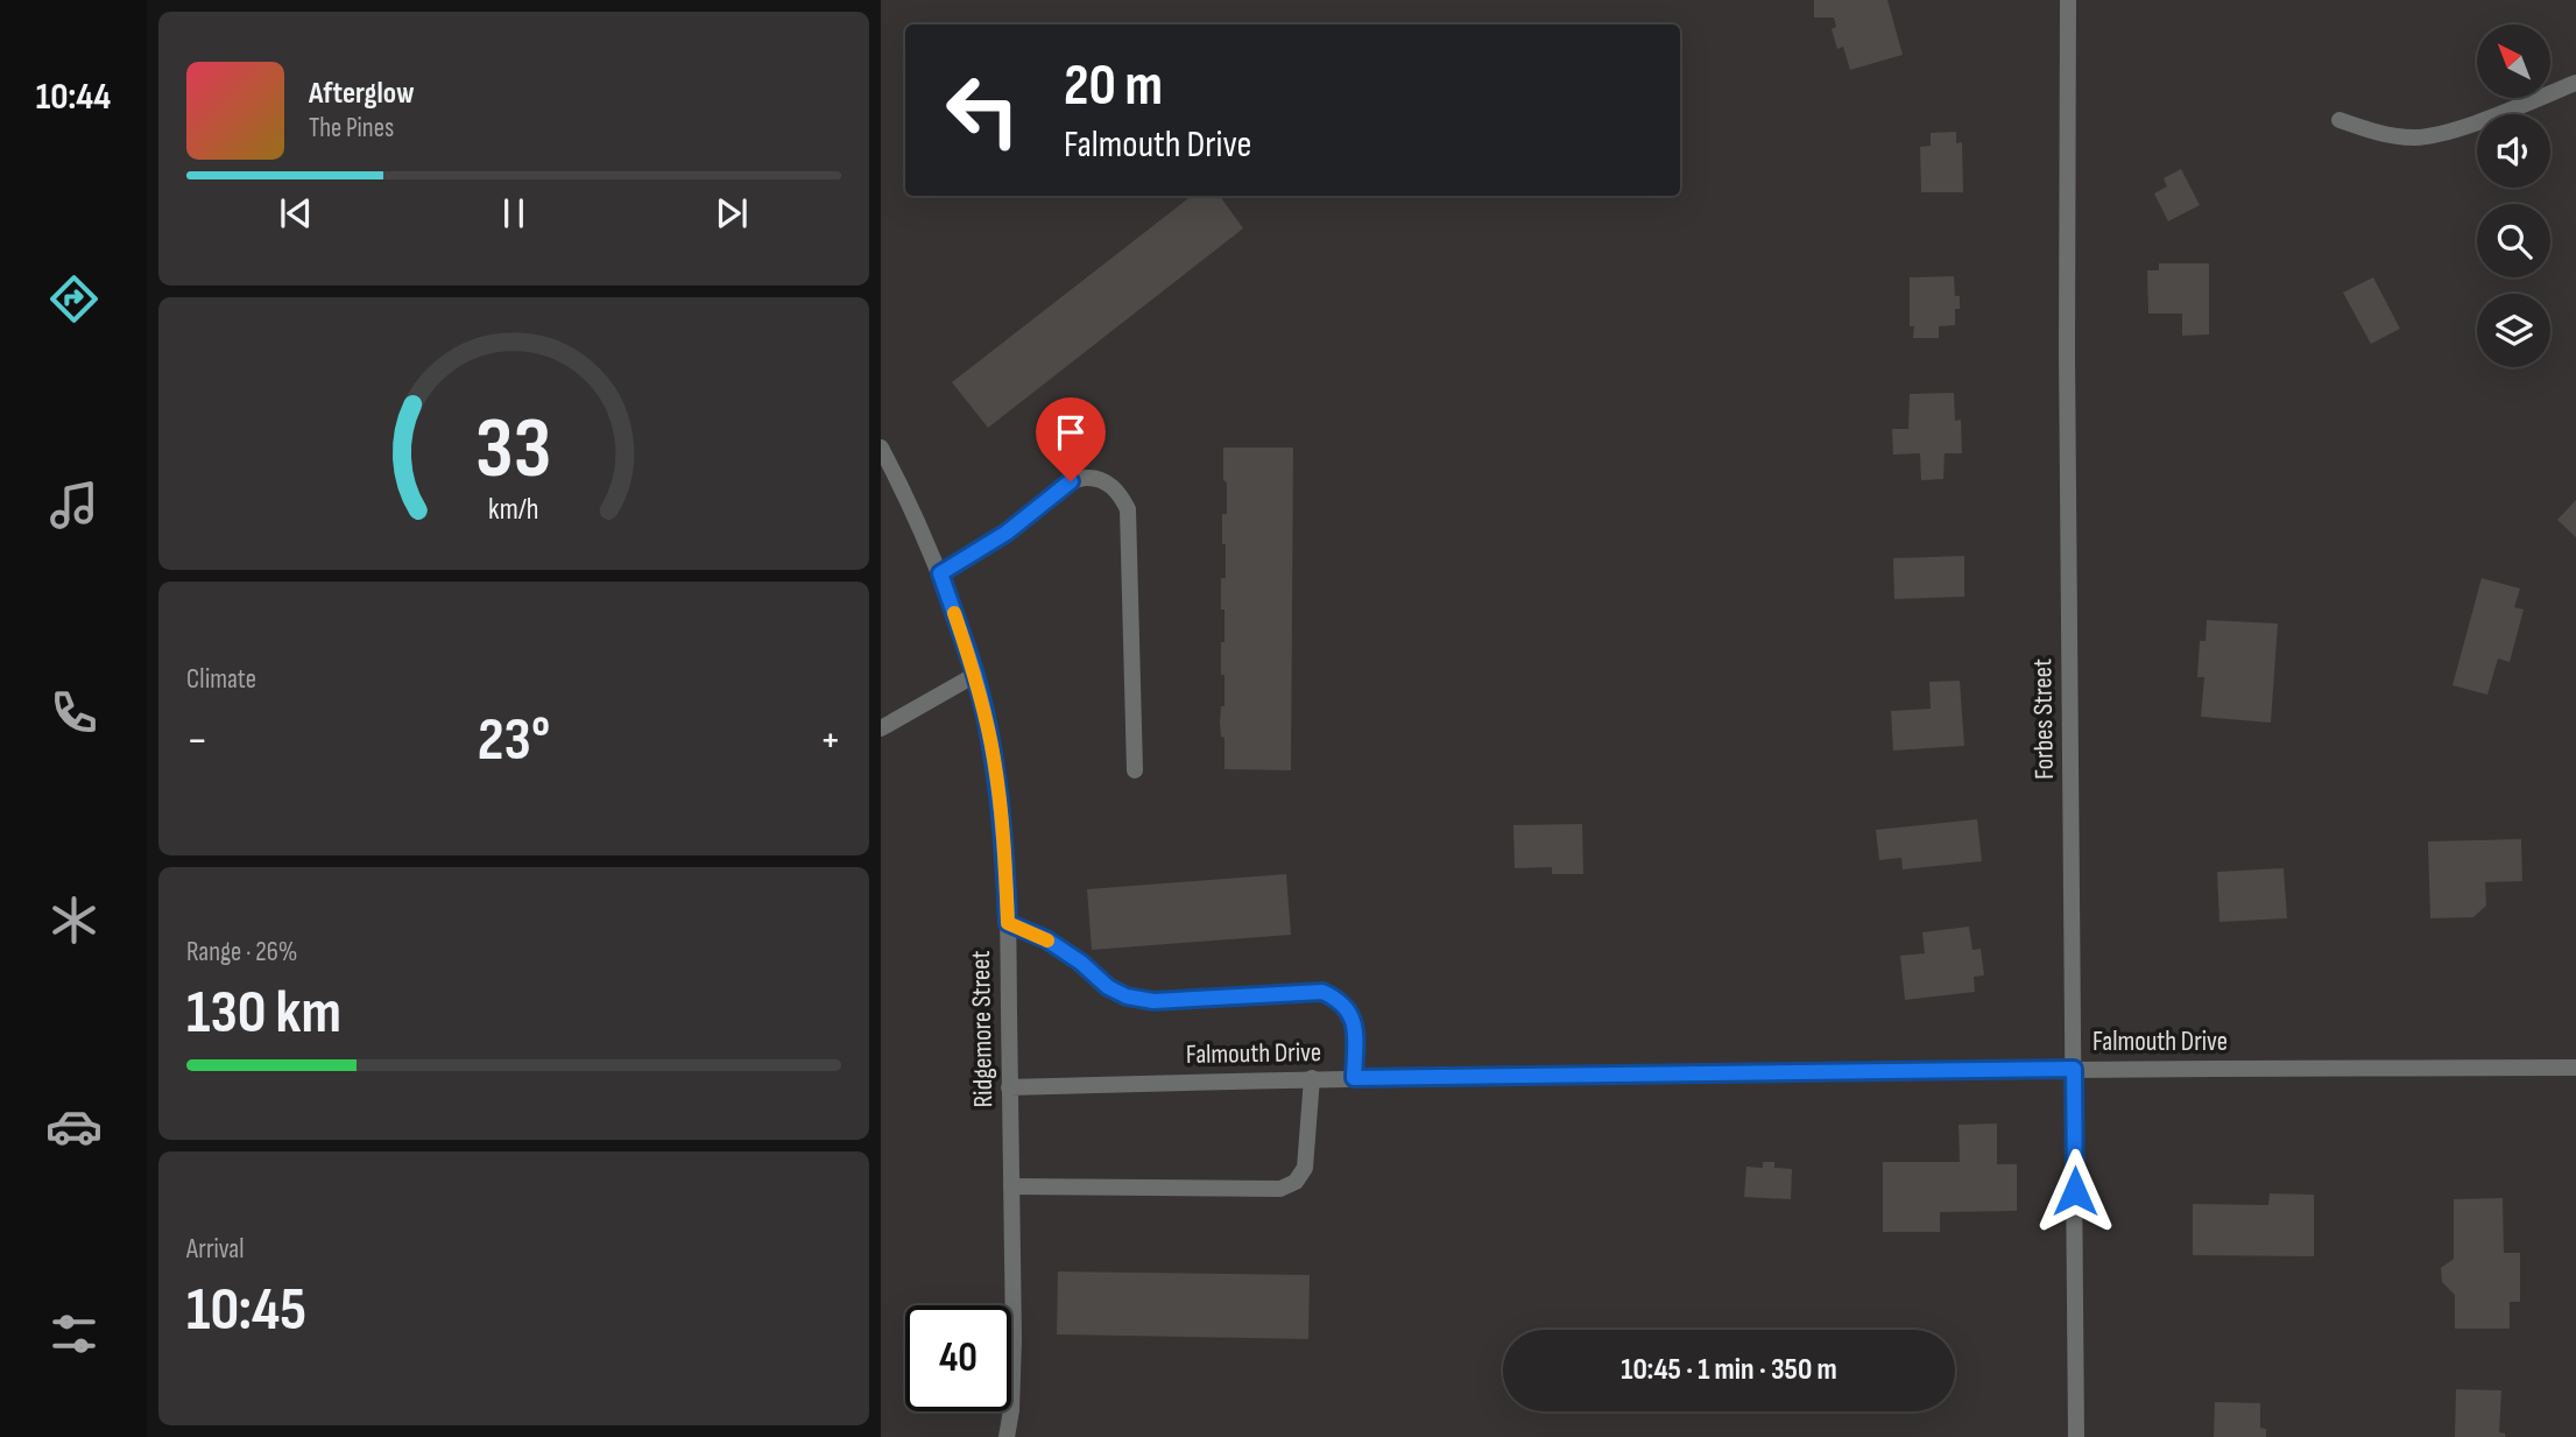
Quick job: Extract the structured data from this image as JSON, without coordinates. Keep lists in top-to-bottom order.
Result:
{
  "streets": {
    "street": ["Forbes Street", "Ridgemore Street", "Falmouth Drive"]
  },
  "crossings": [
    ["Forbes Street", "Falmouth Drive"],
    ["Ridgemore Street", "Falmouth Drive"]
  ],
  "north": "top left",
  "page": {
    "tabs": "10:44",
    "turn": ["20 m", "Falmouth Drive"],
    "song": ["Afterglow", "The Pines"],
    "tile": [
      "Climate",
      ["Range · 26%", "130 km"],
      ["Arrival", "10:45"]
    ],
    "heat": ["−", "23°", "+"],
    "limit": "40",
    "trip": "10:45 · 1 min · 350 m",
    "gauge": ["33", "km/h"]
  }
}
